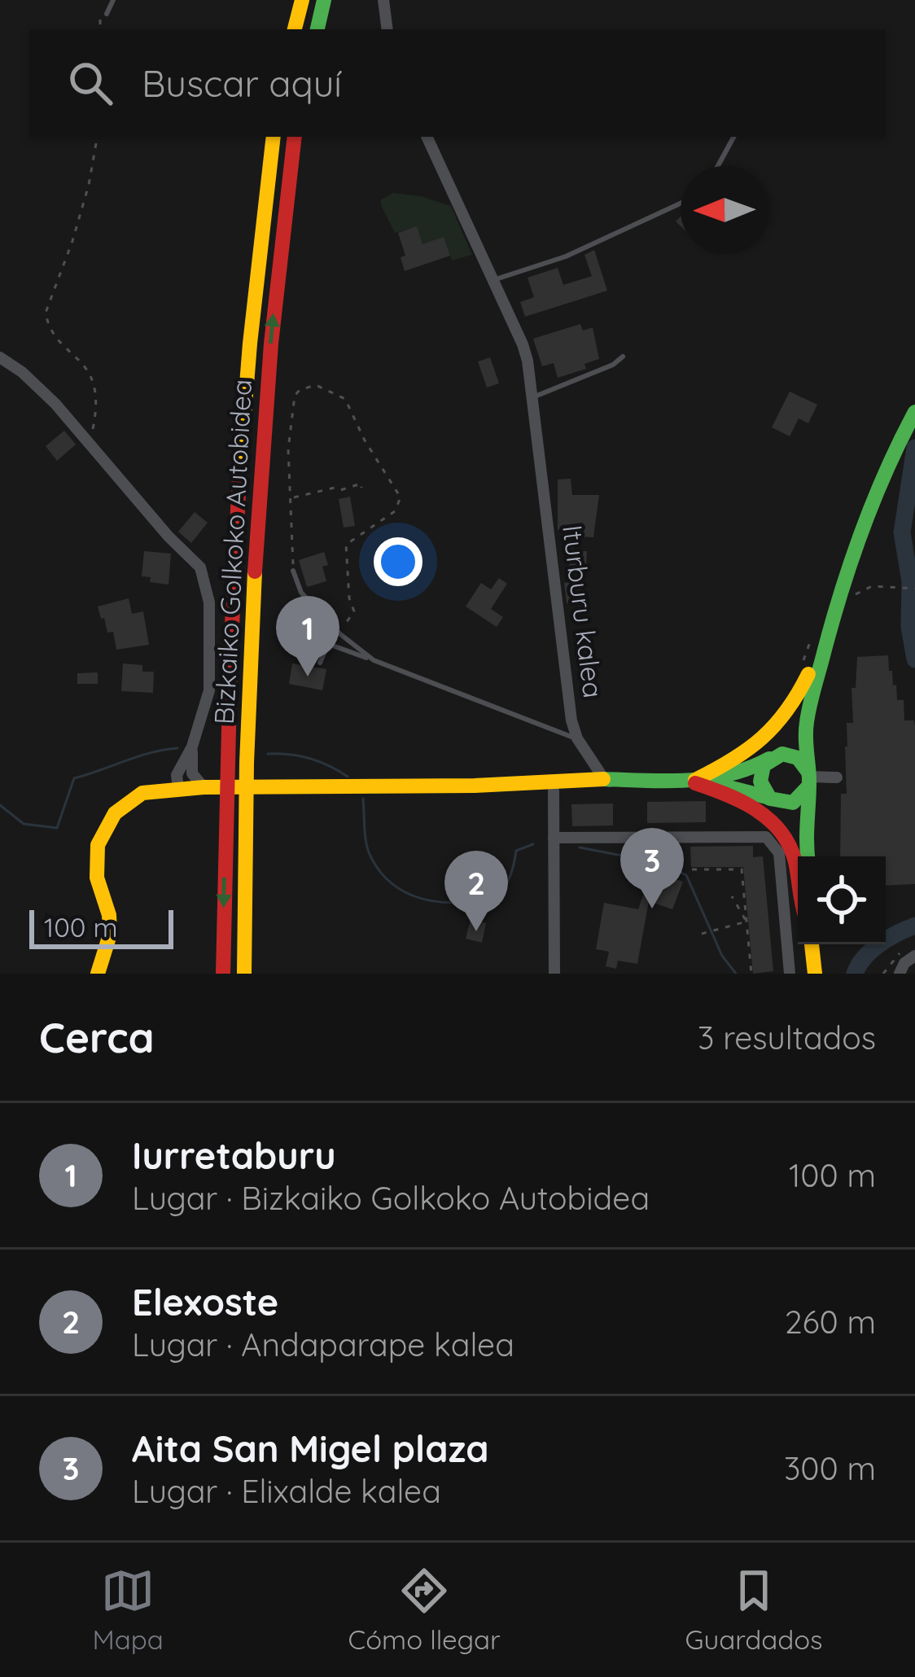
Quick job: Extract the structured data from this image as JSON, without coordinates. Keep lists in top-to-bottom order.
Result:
{
  "streets": {
    "main road": ["Bizkaiko Golkoko Autobidea"],
    "street": ["Iturburu kalea"]
  },
  "scale_bar": "100 m",
  "north": "left",
  "page": {
    "search": "Buscar aquí",
    "pins": ["1", "3", "2"],
    "scale": "100 m",
    "heading": ["Cerca", "3 resultados"],
    "list": [
      {
        "mark": "1",
        "name": "Iurretaburu",
        "note": "Lugar · Bizkaiko Golkoko Autobidea",
        "value": "100 m"
      },
      {
        "mark": "2",
        "name": "Elexoste",
        "note": "Lugar · Andaparape kalea",
        "value": "260 m"
      },
      {
        "mark": "3",
        "name": "Aita San Migel plaza",
        "note": "Lugar · Elixalde kalea",
        "value": "300 m"
      }
    ],
    "nav": ["Mapa", "Cómo llegar", "Guardados"]
  }
}
